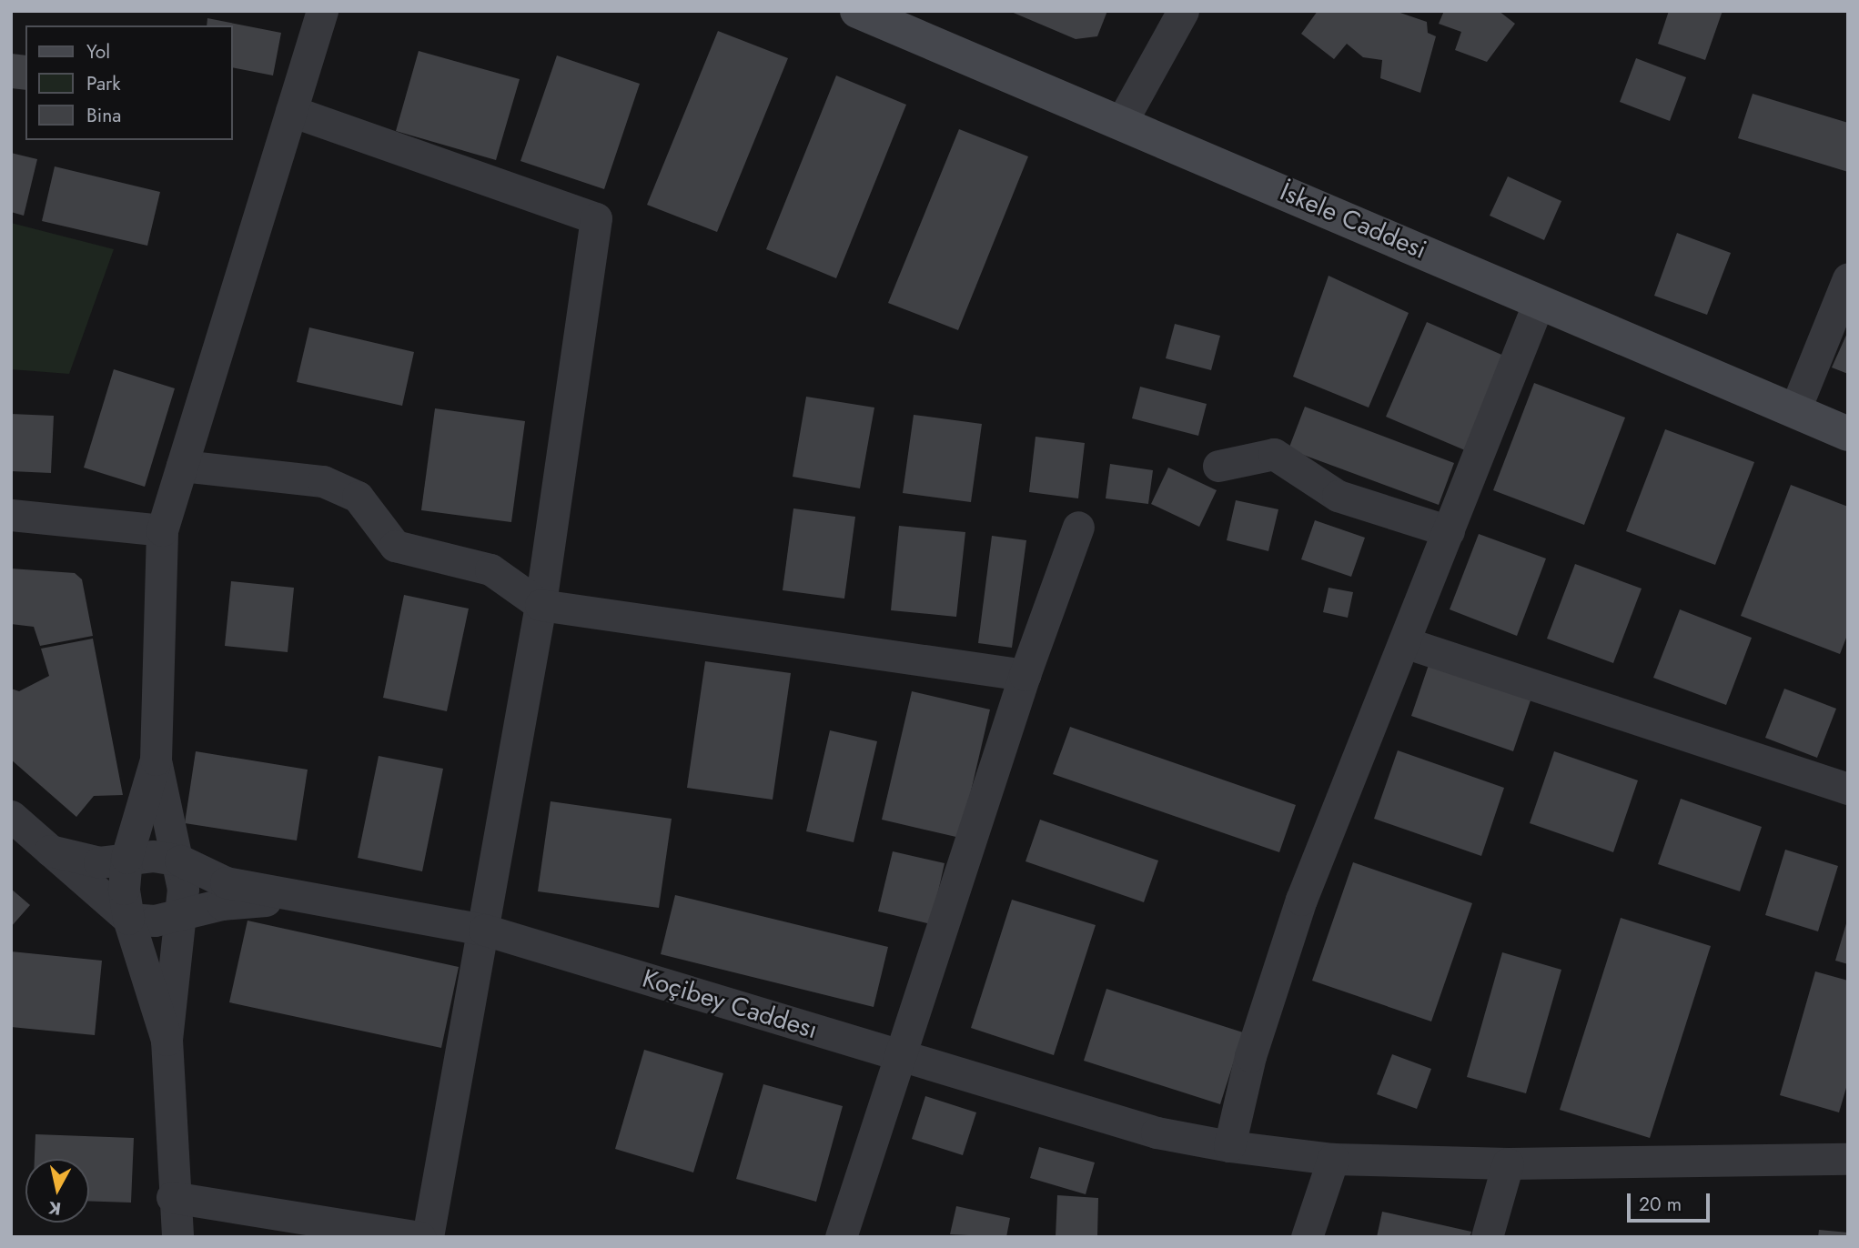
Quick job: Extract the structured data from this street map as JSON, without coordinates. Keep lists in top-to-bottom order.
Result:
{
  "streets": {
    "main road": ["İskele Caddesi"],
    "street": ["Koçibey Caddesı"]
  },
  "legend": ["Yol", "Park", "Bina"],
  "scale_bar": "20 m",
  "north": "bottom"
}
